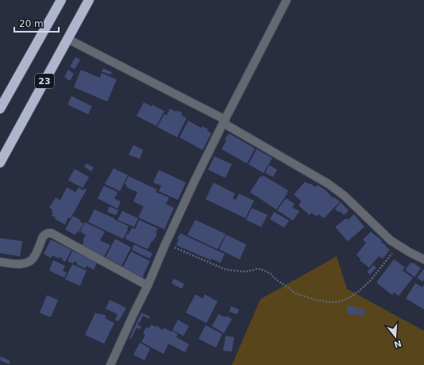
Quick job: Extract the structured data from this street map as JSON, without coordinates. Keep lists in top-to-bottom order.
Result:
{
  "streets": {
    "highway": ["23"]
  },
  "scale_bar": "20 m",
  "north": "bottom"
}
